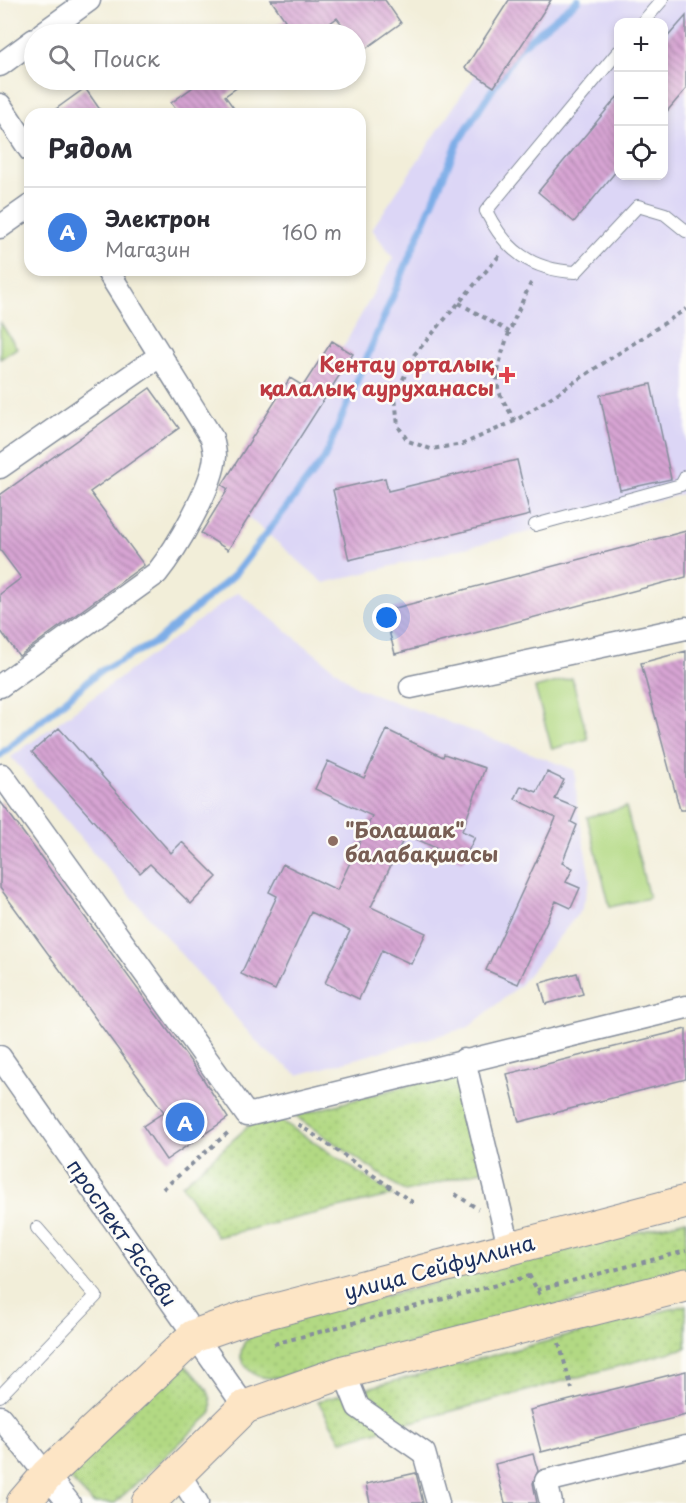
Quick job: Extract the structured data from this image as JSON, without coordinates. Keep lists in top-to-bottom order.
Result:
{
  "streets": {
    "main road": ["улица Сейфуллина"],
    "street": ["проспект Яссави"]
  },
  "crossings": [
    ["проспект Яссави", "улица Сейфуллина"]
  ],
  "places": {
    "health": ["Кентау орталық қалалық ауруханасы"],
    "other": ["\"Болашак\" балабақшасы"]
  },
  "page": {
    "map_buttons": ["+", "−"],
    "search": "Поиск",
    "heading": "Рядом",
    "list": [
      {
        "mark": "A",
        "name": "Электрон",
        "note": "Магазин",
        "value": "160 m"
      }
    ],
    "pins": "A"
  }
}
